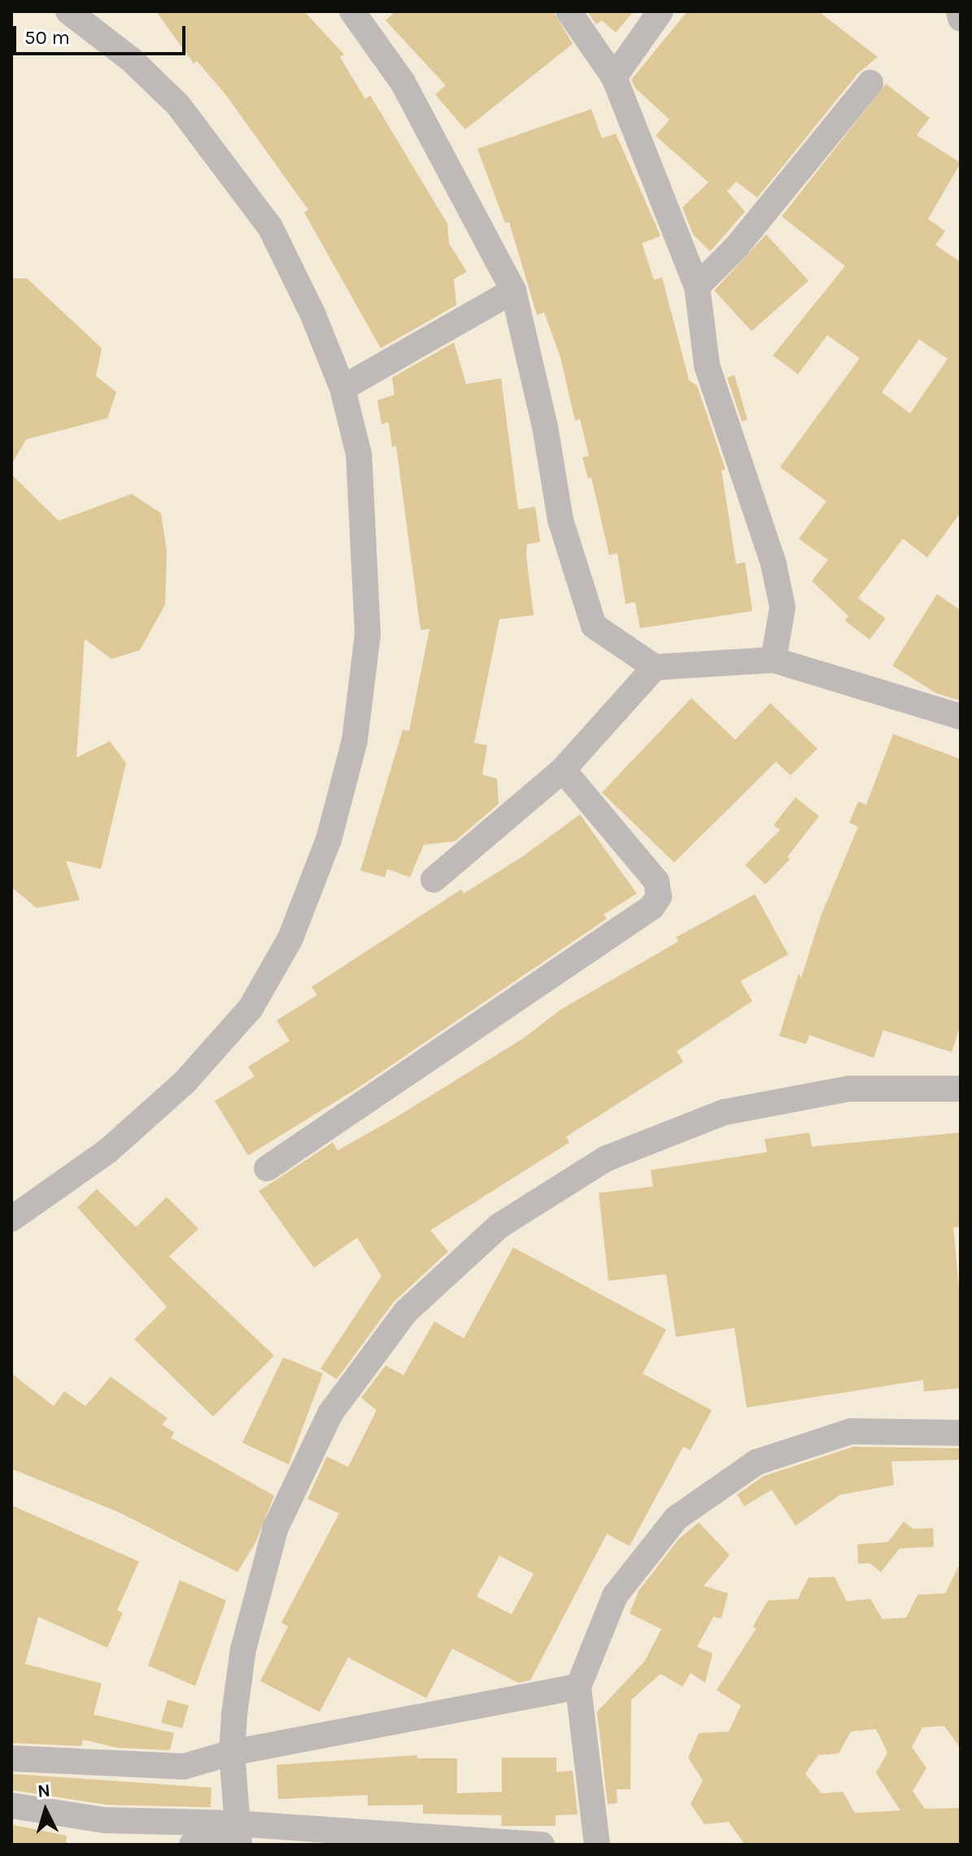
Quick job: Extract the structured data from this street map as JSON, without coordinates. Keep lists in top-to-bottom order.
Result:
{
  "scale_bar": "50 m",
  "north": "top"
}
